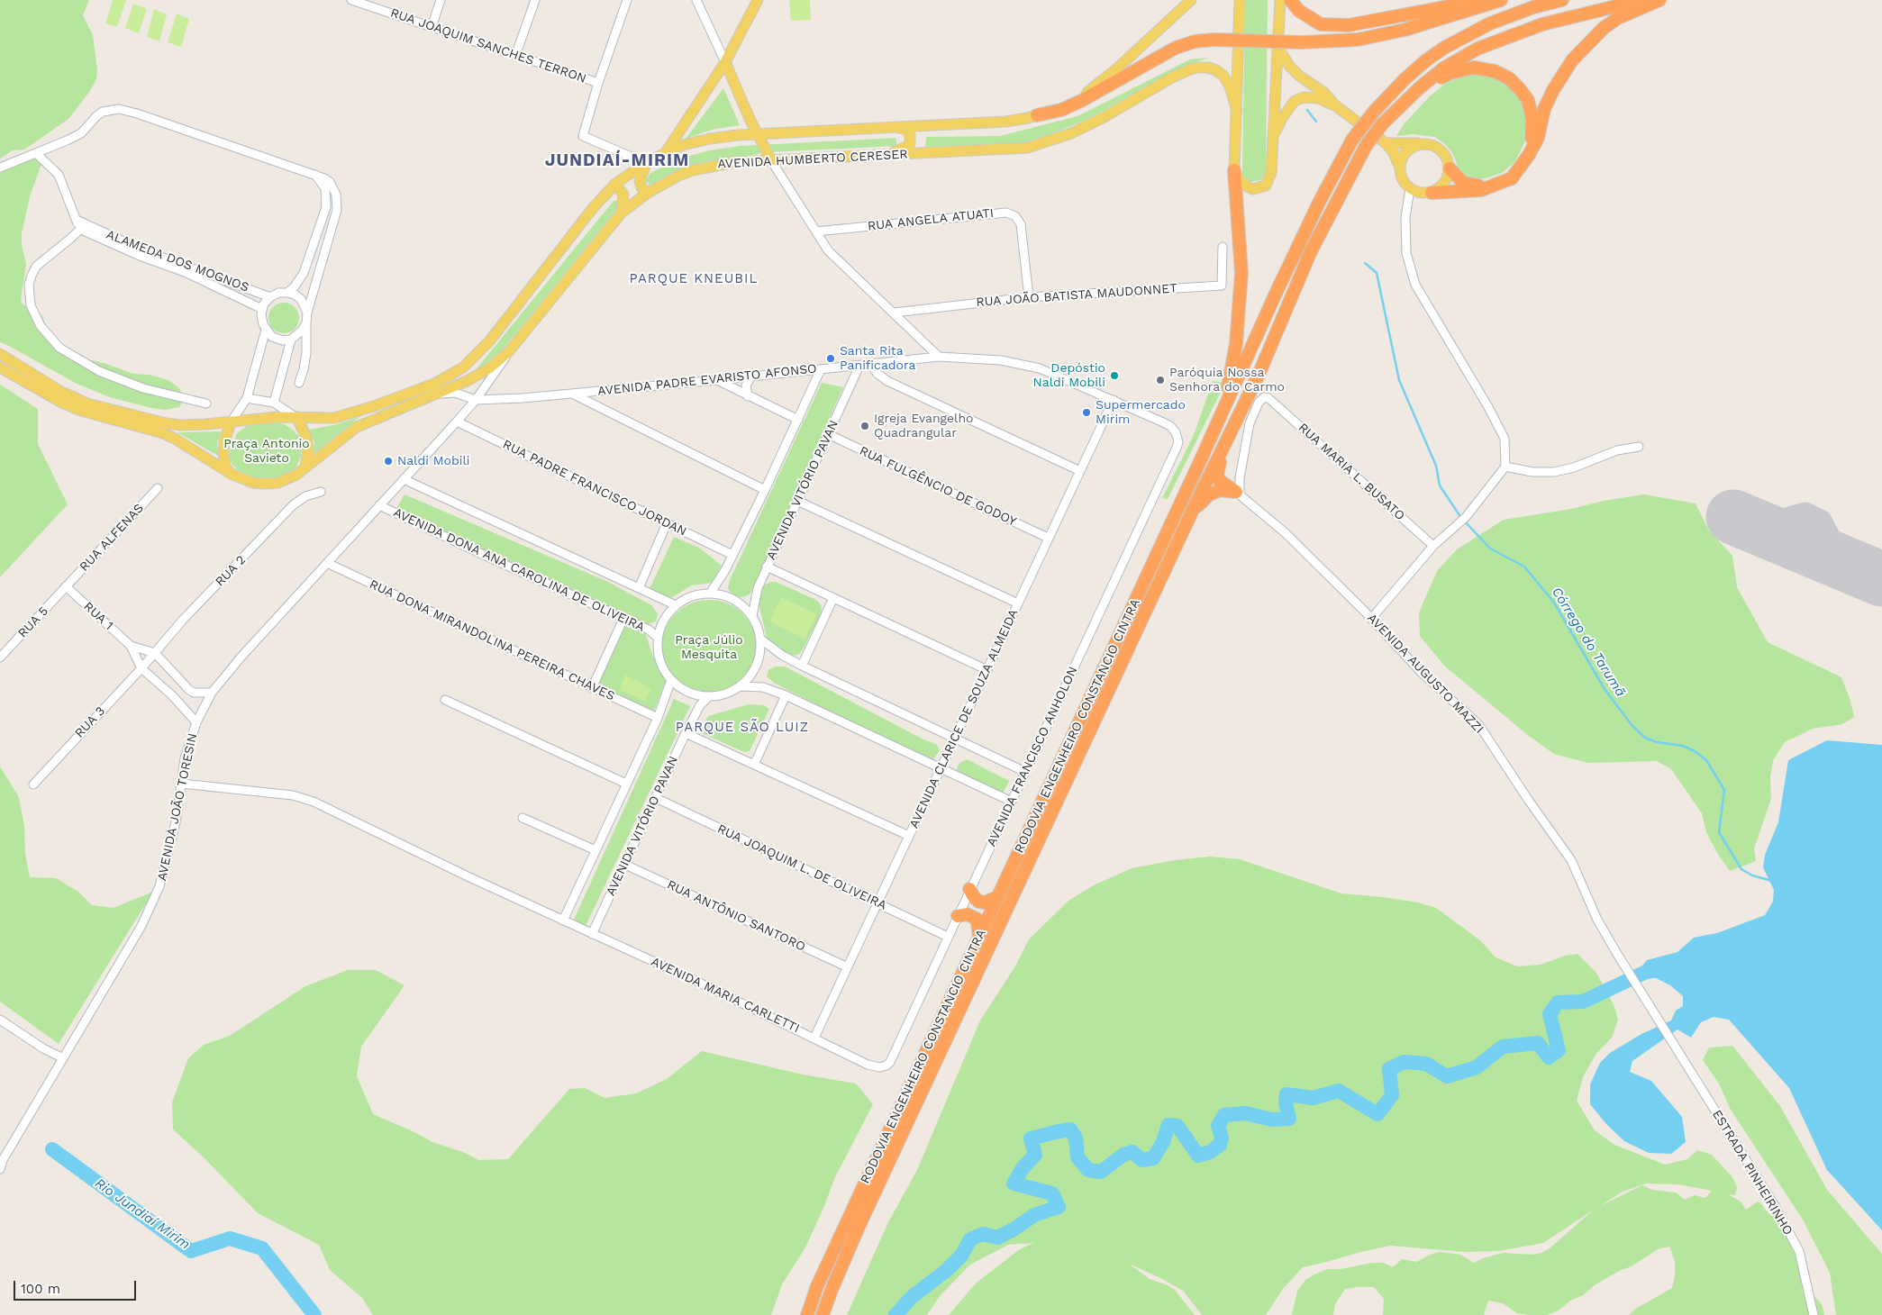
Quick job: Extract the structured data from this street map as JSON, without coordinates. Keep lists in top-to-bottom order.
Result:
{
  "streets": {
    "highway": ["RODOVIA ENGENHEIRO CONSTANCIO CINTRA"],
    "main road": ["AVENIDA HUMBERTO CERESER"],
    "street": [
      "RUA JOAQUIM SANCHES TERRON",
      "RUA ANGELA ATUATI",
      "ALAMEDA DOS MOGNOS",
      "RUA JOÃO BATISTA MAUDONNET",
      "AVENIDA PADRE EVARISTO AFONSO",
      "RUA MARIA L. BUSATO",
      "RUA FULGÊNCIO DE GODOY",
      "RUA PADRE FRANCISCO JORDAN",
      "AVENIDA VITÓRIO PAVAN",
      "RUA ALFENAS",
      "AVENIDA DONA ANA CAROLINA DE OLIVEIRA",
      "RUA 2",
      "RUA 1",
      "RUA 5",
      "RUA DONA MIRANDOLINA PEREIRA CHAVES",
      "AVENIDA AUGUSTO MAZZI",
      "AVENIDA CLARICE DE SOUZA ALMEIDA",
      "RUA 3",
      "AVENIDA FRANCISCO ANHOLON",
      "AVENIDA JOÃO TORESIN",
      "RUA JOAQUIM L. DE OLIVEIRA",
      "RUA ANTÔNIO SANTORO",
      "AVENIDA MARIA CARLETTI",
      "ESTRADA PINHEIRINHO"
    ]
  },
  "crossings": [
    ["AVENIDA HUMBERTO CERESER", "AVENIDA JOÃO TORESIN"],
    ["RUA ANGELA ATUATI", "RUA JOÃO BATISTA MAUDONNET"],
    ["AVENIDA PADRE EVARISTO AFONSO", "AVENIDA VITÓRIO PAVAN"],
    ["AVENIDA PADRE EVARISTO AFONSO", "AVENIDA CLARICE DE SOUZA ALMEIDA"],
    ["AVENIDA PADRE EVARISTO AFONSO", "AVENIDA FRANCISCO ANHOLON"],
    ["AVENIDA PADRE EVARISTO AFONSO", "AVENIDA JOÃO TORESIN"],
    ["RUA MARIA L. BUSATO", "AVENIDA AUGUSTO MAZZI"],
    ["RUA FULGÊNCIO DE GODOY", "AVENIDA VITÓRIO PAVAN"],
    ["RUA FULGÊNCIO DE GODOY", "AVENIDA CLARICE DE SOUZA ALMEIDA"],
    ["RUA PADRE FRANCISCO JORDAN", "AVENIDA JOÃO TORESIN"],
    ["AVENIDA VITÓRIO PAVAN", "AVENIDA DONA ANA CAROLINA DE OLIVEIRA"],
    ["AVENIDA VITÓRIO PAVAN", "RUA JOAQUIM L. DE OLIVEIRA"],
    ["AVENIDA VITÓRIO PAVAN", "RUA ANTÔNIO SANTORO"],
    ["AVENIDA VITÓRIO PAVAN", "AVENIDA MARIA CARLETTI"],
    ["RUA ALFENAS", "RUA 1"],
    ["RUA ALFENAS", "RUA 5"],
    ["AVENIDA DONA ANA CAROLINA DE OLIVEIRA", "AVENIDA JOÃO TORESIN"],
    ["RUA 2", "RUA 1"],
    ["RUA 2", "RUA 3"],
    ["RUA 1", "RUA 5"],
    ["RUA 1", "RUA 3"],
    ["RUA DONA MIRANDOLINA PEREIRA CHAVES", "AVENIDA JOÃO TORESIN"],
    ["AVENIDA AUGUSTO MAZZI", "ESTRADA PINHEIRINHO"],
    ["AVENIDA CLARICE DE SOUZA ALMEIDA", "RUA JOAQUIM L. DE OLIVEIRA"],
    ["AVENIDA CLARICE DE SOUZA ALMEIDA", "RUA ANTÔNIO SANTORO"],
    ["AVENIDA CLARICE DE SOUZA ALMEIDA", "AVENIDA MARIA CARLETTI"],
    ["AVENIDA FRANCISCO ANHOLON", "RUA JOAQUIM L. DE OLIVEIRA"],
    ["AVENIDA FRANCISCO ANHOLON", "AVENIDA MARIA CARLETTI"],
    ["AVENIDA JOÃO TORESIN", "AVENIDA MARIA CARLETTI"]
  ],
  "districts": ["JUNDIAÍ-MIRIM", "PARQUE KNEUBIL", "PARQUE SÃO LUIZ"],
  "water": ["Córrego do Tarumã", "Rio Jundiaí Mirim"],
  "parks": ["Praça Antonio Savieto", "Praça Júlio Mesquita"],
  "places": [
    "Santa Rita Panificadora",
    "Depóstio Naldi Mobili",
    "Paróquia Nossa Senhora do Carmo",
    "Supermercado Mirim",
    "Igreja Evangelho Quadrangular",
    "Naldi Mobili"
  ],
  "scale_bar": "100 m"
}
